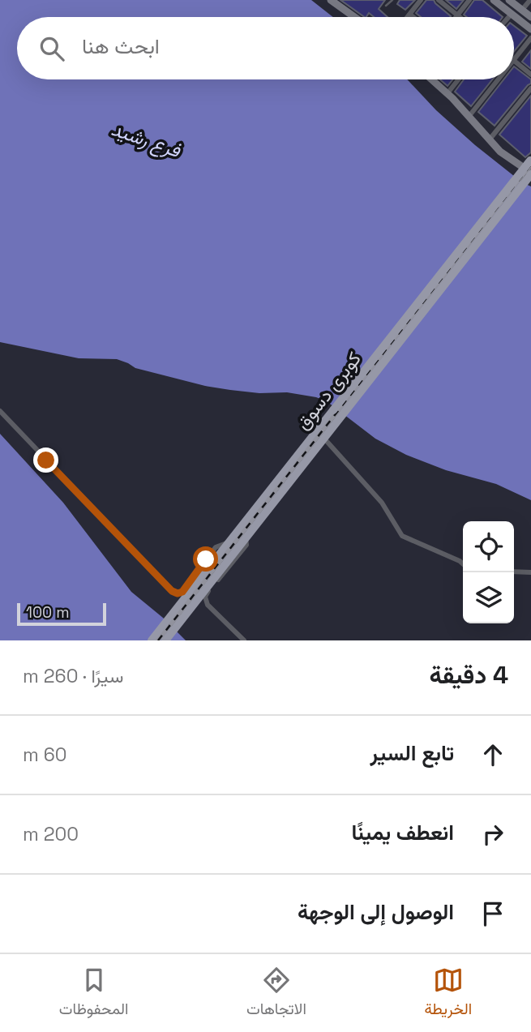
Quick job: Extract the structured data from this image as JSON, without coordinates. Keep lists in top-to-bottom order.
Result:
{
  "streets": {
    "highway": ["كوبرى دسوق"]
  },
  "water": ["فرع رشيد"],
  "scale_bar": "100 m",
  "page": {
    "search": "ابحث هنا",
    "scale": "100 m",
    "heading": ["4 دقيقة", "سيرًا · 260 m"],
    "list": [
      ["تابع السير", "60 m"],
      ["انعطف يمينًا", "200 m"],
      "الوصول إلى الوجهة"
    ],
    "nav": ["الخريطة", "الاتجاهات", "المحفوظات"]
  }
}
